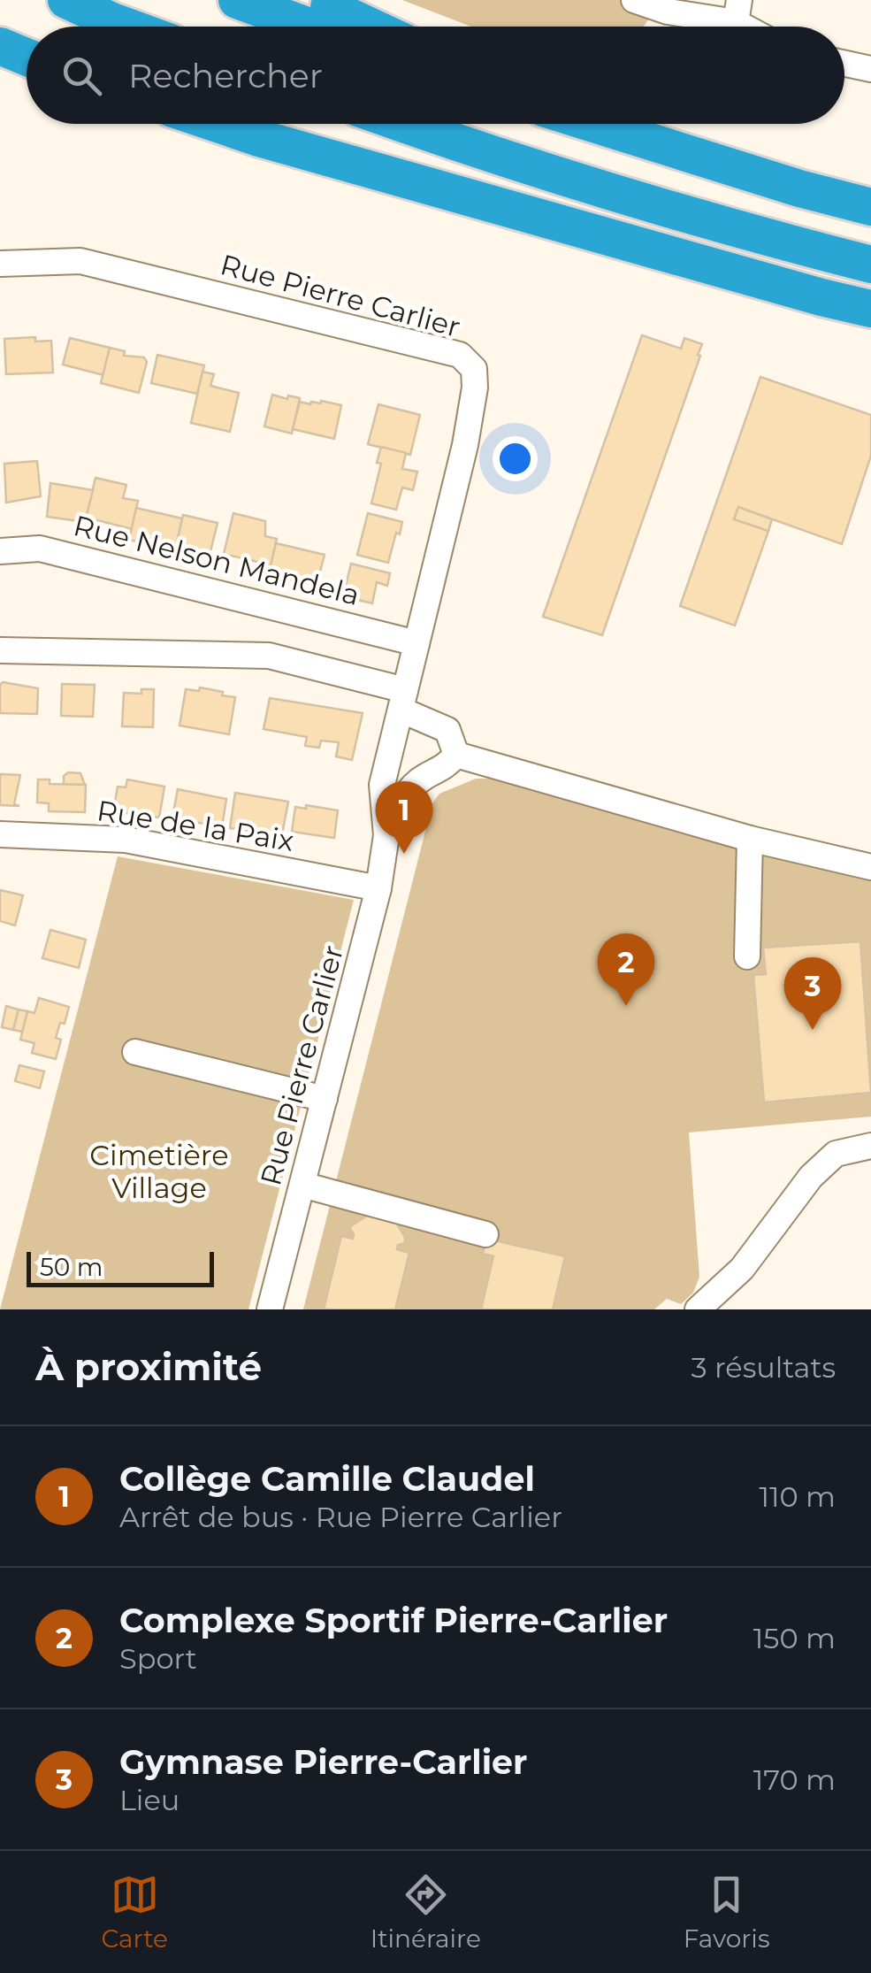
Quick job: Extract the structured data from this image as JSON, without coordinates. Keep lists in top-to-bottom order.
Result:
{
  "streets": {
    "street": ["Rue Pierre Carlier", "Rue Nelson Mandela", "Rue de la Paix"]
  },
  "crossings": [
    ["Rue Pierre Carlier", "Rue Nelson Mandela"],
    ["Rue Pierre Carlier", "Rue de la Paix"]
  ],
  "parks": ["Cimetière Village"],
  "scale_bar": "50 m",
  "page": {
    "search": "Rechercher",
    "pins": ["1", "2", "3"],
    "scale": "50 m",
    "heading": ["À proximité", "3 résultats"],
    "list": [
      {
        "mark": "1",
        "name": "Collège Camille Claudel",
        "note": "Arrêt de bus · Rue Pierre Carlier",
        "value": "110 m"
      },
      {
        "mark": "2",
        "name": "Complexe Sportif Pierre-Carlier",
        "note": "Sport",
        "value": "150 m"
      },
      {
        "mark": "3",
        "name": "Gymnase Pierre-Carlier",
        "note": "Lieu",
        "value": "170 m"
      }
    ],
    "nav": ["Carte", "Itinéraire", "Favoris"]
  }
}
